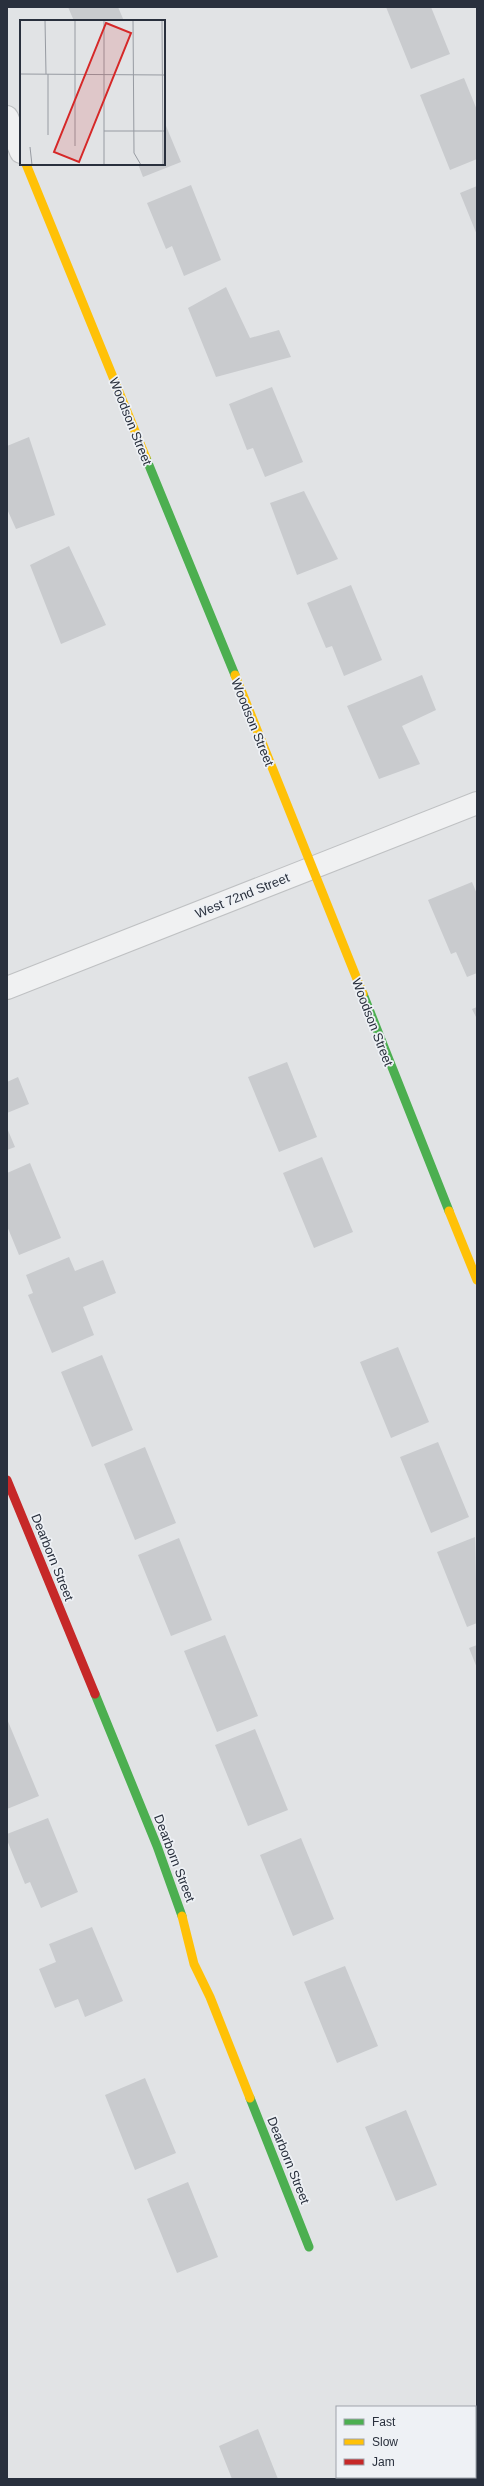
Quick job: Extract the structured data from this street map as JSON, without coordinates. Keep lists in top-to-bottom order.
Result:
{
  "streets": {
    "street": ["Woodson Street", "West 72nd Street", "Dearborn Street"]
  },
  "crossings": [
    ["Woodson Street", "West 72nd Street"]
  ],
  "legend": ["Fast", "Slow", "Jam"]
}
